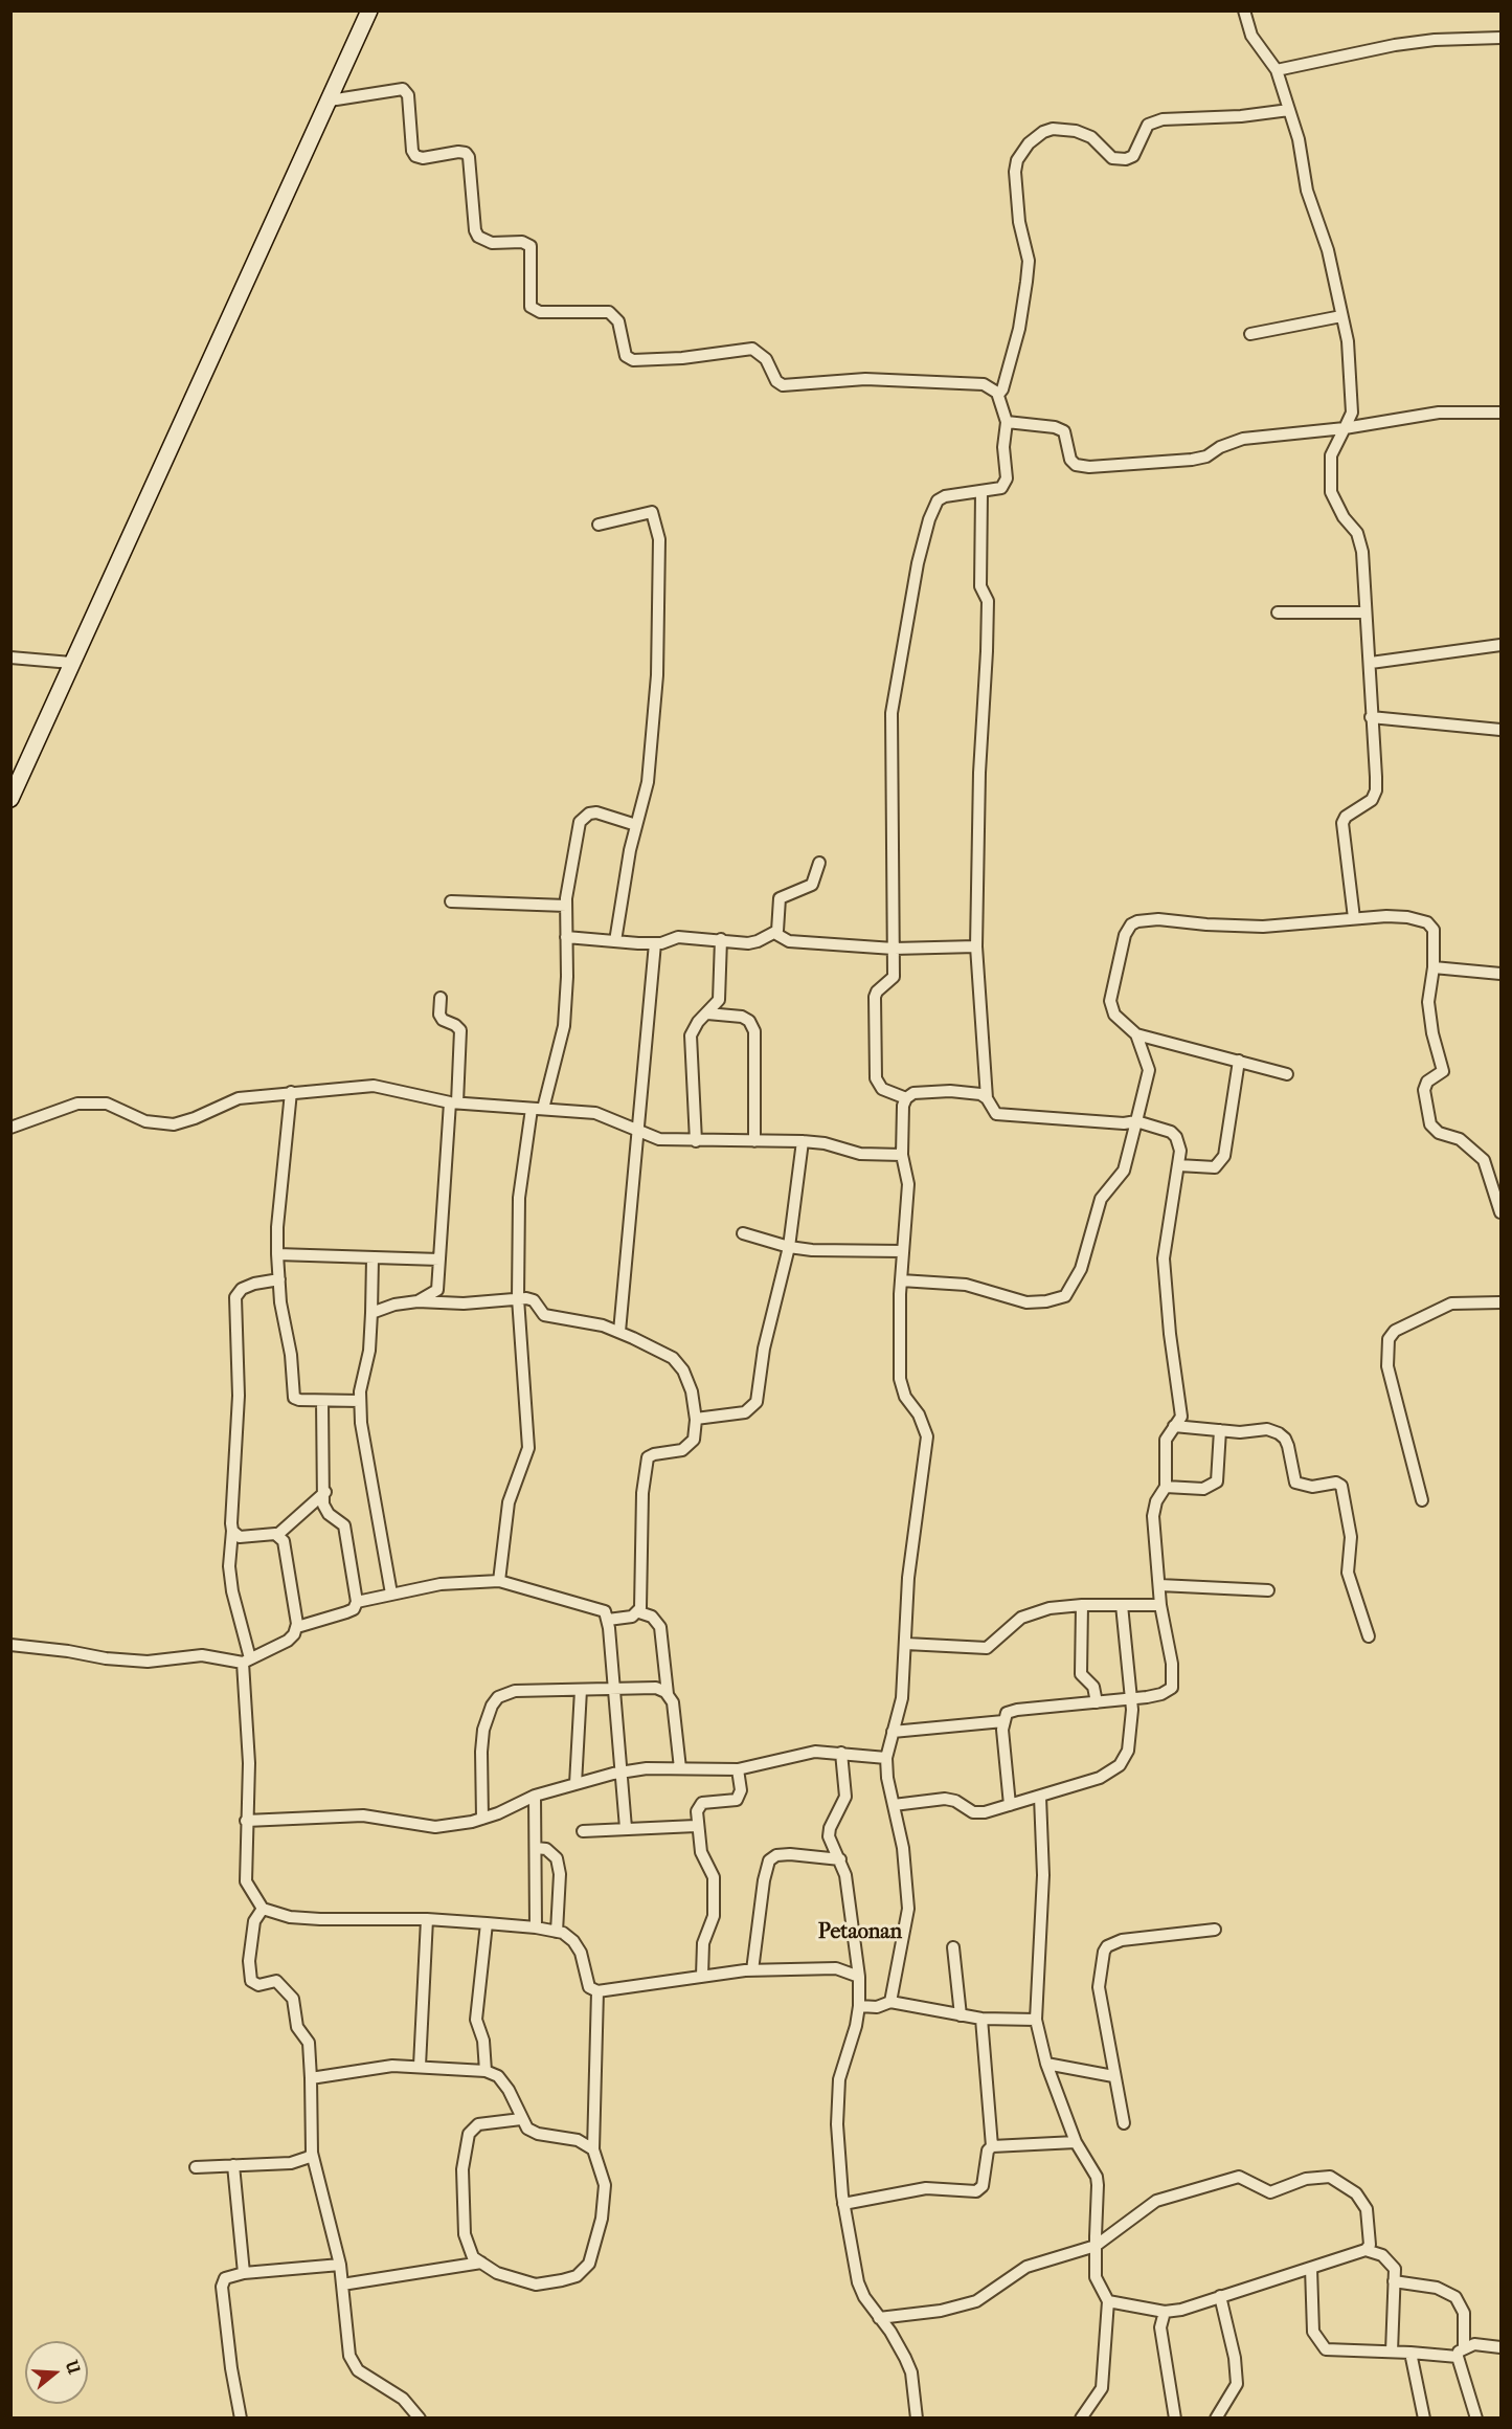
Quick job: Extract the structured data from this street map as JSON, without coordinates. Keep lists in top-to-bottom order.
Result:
{
  "districts": ["Petaonan"],
  "north": "right"
}
